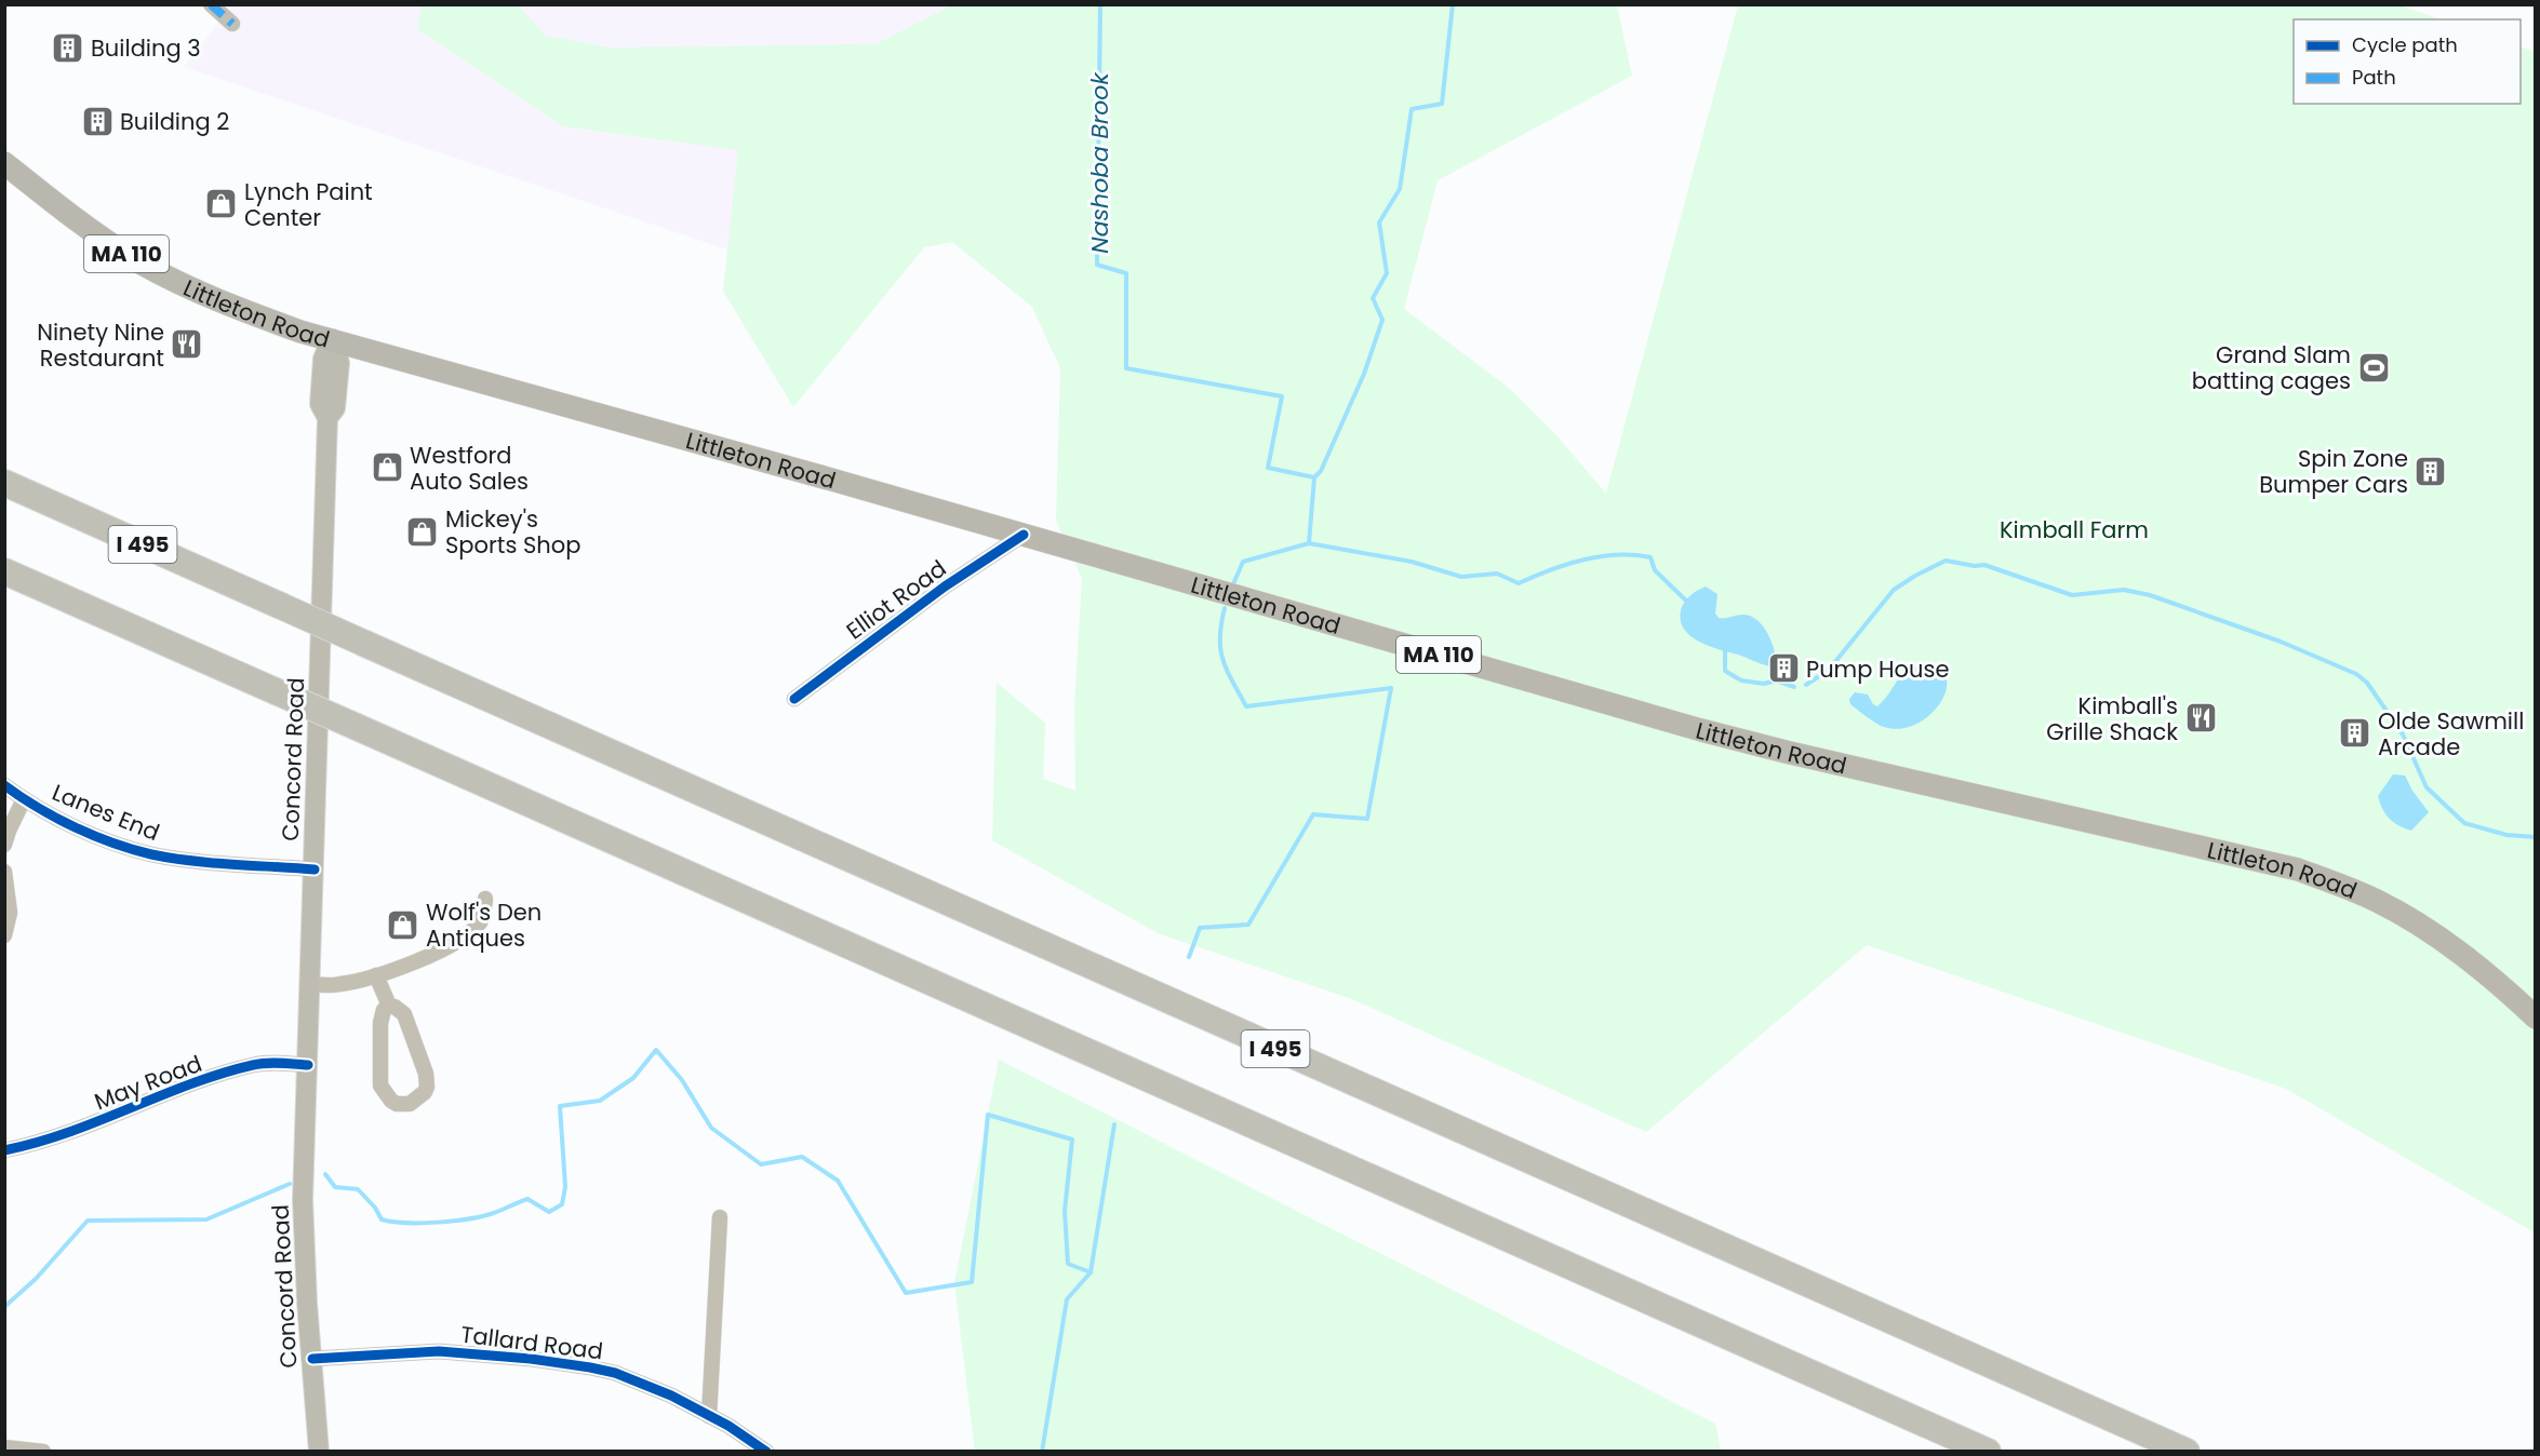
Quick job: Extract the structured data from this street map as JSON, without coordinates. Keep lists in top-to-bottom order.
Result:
{
  "streets": {
    "highway": ["I 495"],
    "main road": ["MA 110", "Littleton Road", "Concord Road"],
    "street": [
      "Elliot Road",
      "Lanes End",
      "May Road",
      "Tallard Road"
    ]
  },
  "crossings": [
    ["Littleton Road", "Elliot Road"],
    ["Littleton Road", "Concord Road"],
    ["Concord Road", "Lanes End"],
    ["Concord Road", "May Road"],
    ["Concord Road", "Tallard Road"]
  ],
  "water": ["Nashoba Brook"],
  "parks": ["Kimball Farm"],
  "places": {
    "building": [
      "Building 3",
      "Building 2",
      "Spin Zone Bumper Cars",
      "Pump House",
      "Olde Sawmill Arcade"
    ],
    "shop": [
      "Lynch Paint Center",
      "Westford Auto Sales",
      "Mickey's Sports Shop",
      "Wolf's Den Antiques"
    ],
    "restaurant": ["Ninety Nine Restaurant", "Kimball's Grille Shack"],
    "sports": ["Grand Slam batting cages"]
  },
  "legend": ["Cycle path", "Path"]
}
